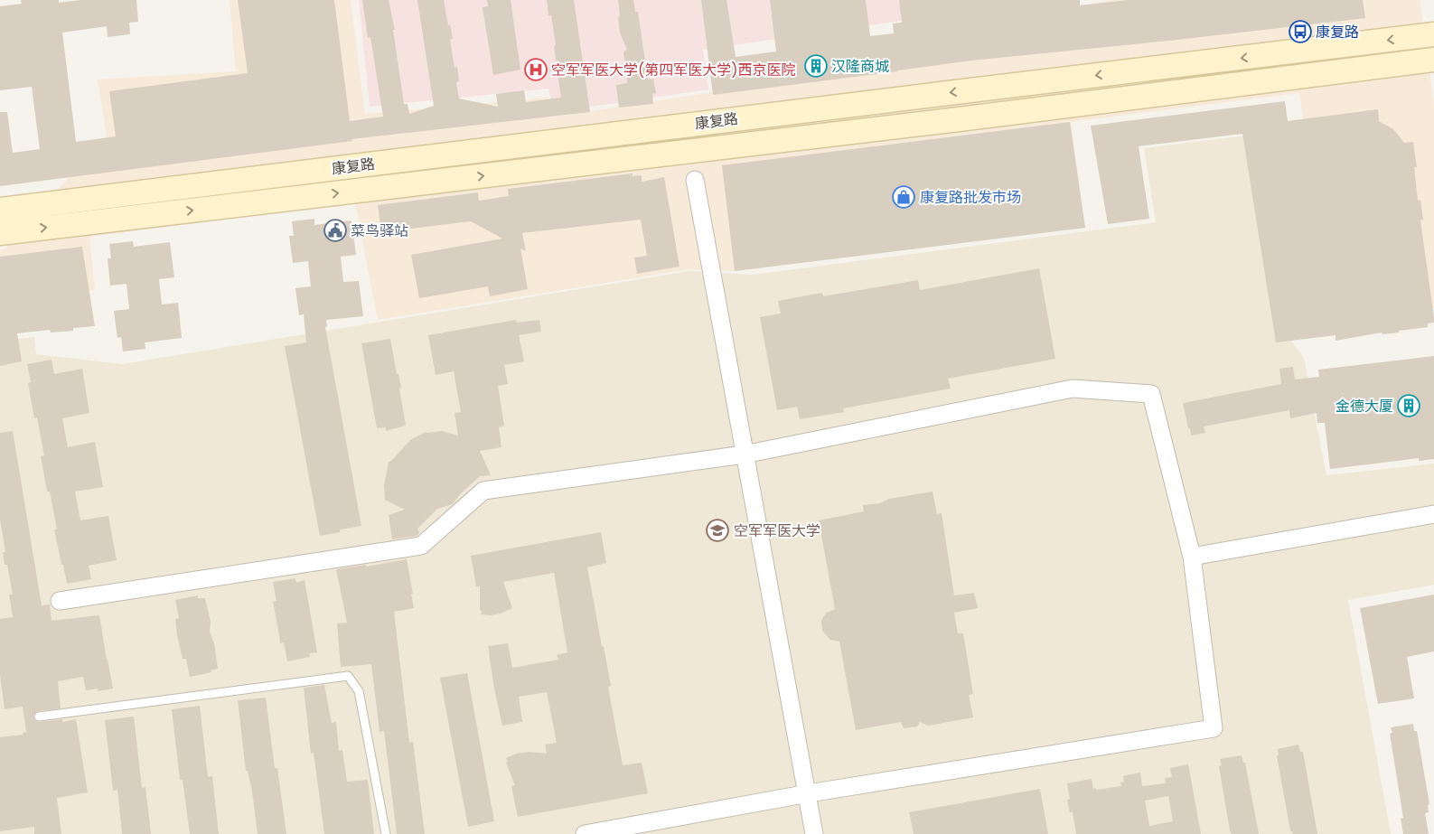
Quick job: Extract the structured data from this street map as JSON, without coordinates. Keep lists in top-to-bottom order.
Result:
{
  "streets": {
    "main road": ["康复路"]
  },
  "places": {
    "bus stop": ["康复路"],
    "building": ["汉隆商城", "金德大厦"],
    "hospital": ["空军军医大学(第四军医大学)西京医院"],
    "shop": ["康复路批发市场"],
    "public building": ["菜鸟驿站"],
    "school or university": ["空军军医大学"]
  }
}
